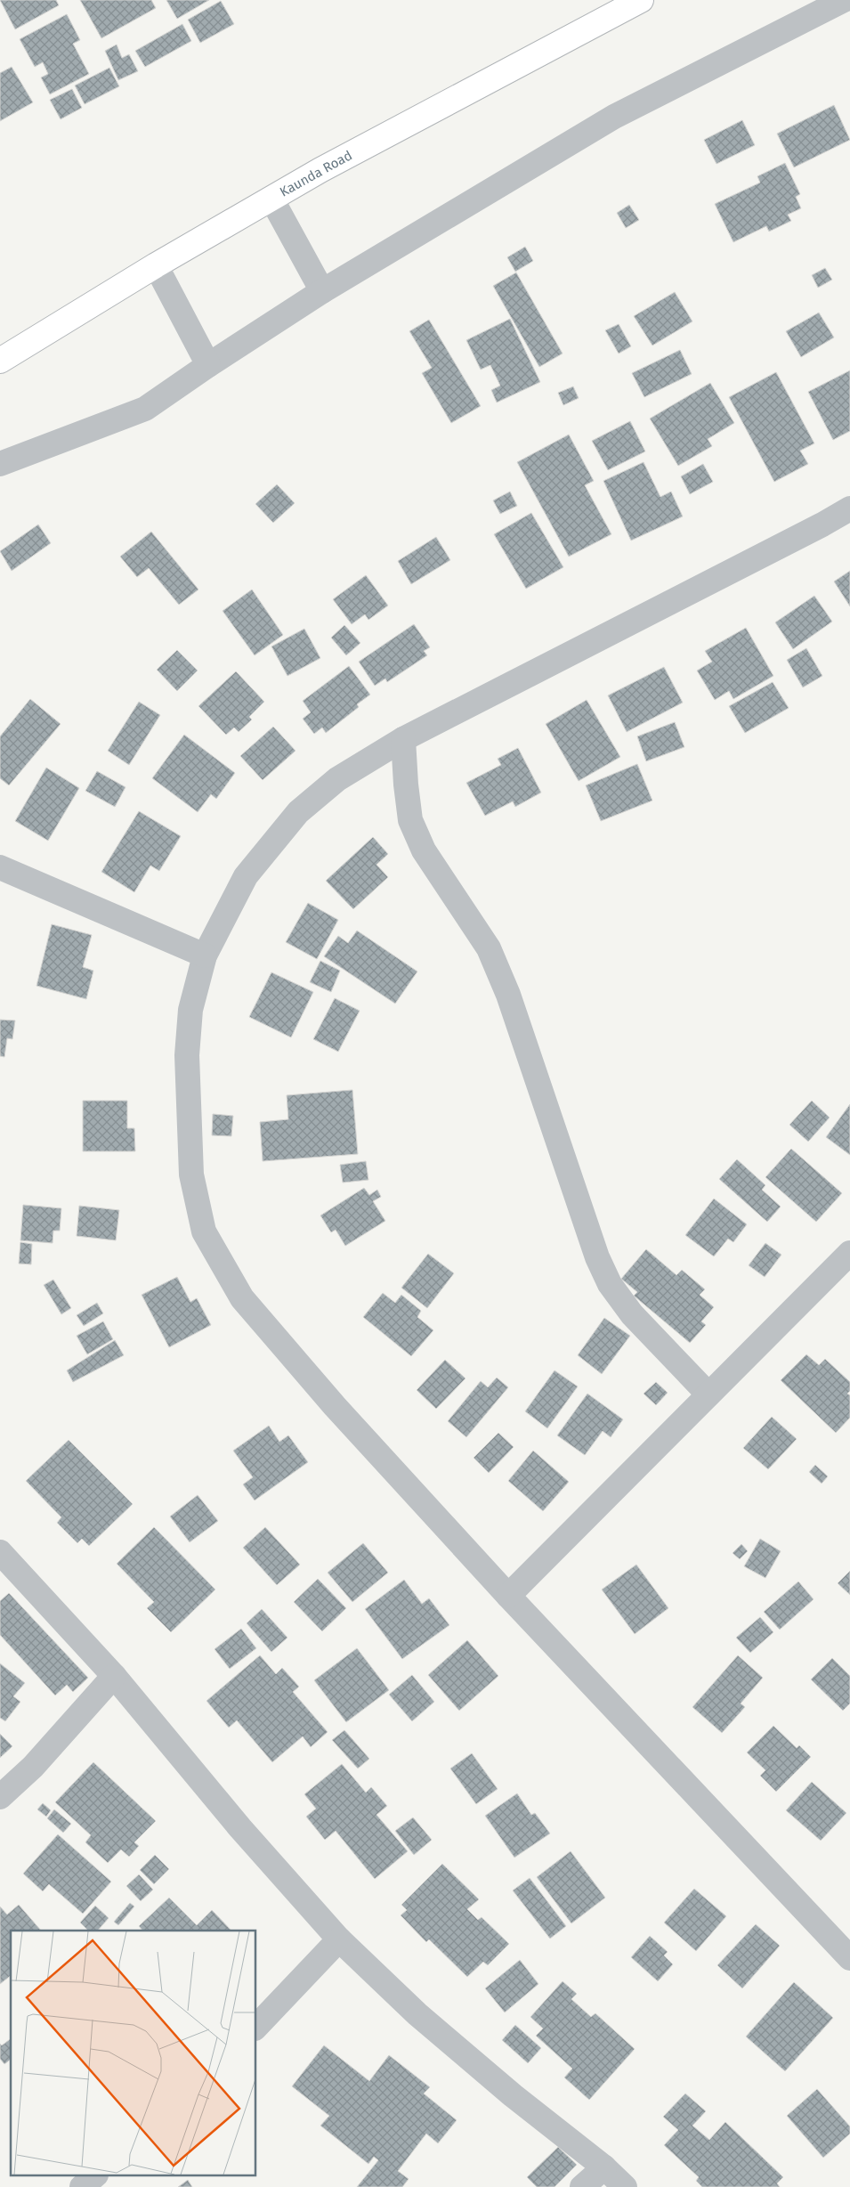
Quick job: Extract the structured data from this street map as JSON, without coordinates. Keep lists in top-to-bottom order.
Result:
{
  "streets": {
    "main road": ["Kaunda Road"]
  }
}
